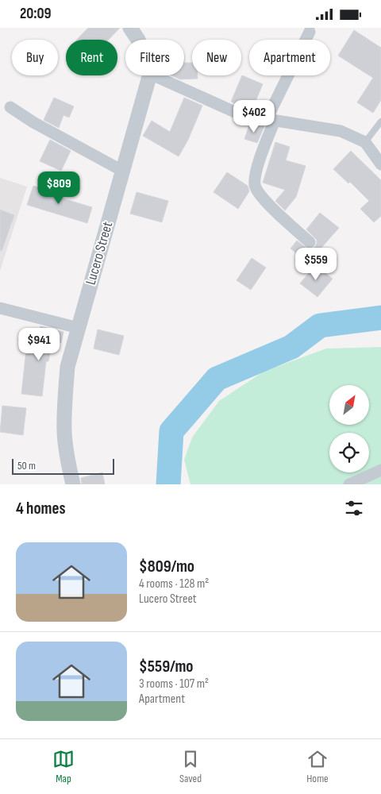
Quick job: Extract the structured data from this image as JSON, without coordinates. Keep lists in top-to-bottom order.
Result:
{
  "streets": {
    "street": ["Lucero Street"]
  },
  "scale_bar": "50 m",
  "north": "top right",
  "page": {
    "status": "20:09",
    "chip": [
      "Buy",
      "Rent",
      "Filters",
      "New",
      "Apartment"
    ],
    "price": [
      "$402",
      "$809",
      "$559",
      "$941"
    ],
    "scale": "50 m",
    "heading": "4 homes",
    "list": [
      {
        "name": "$809/mo",
        "note": "4 rooms · 128 m² · Lucero Street"
      },
      {
        "name": "$559/mo",
        "note": "3 rooms · 107 m² · Apartment"
      }
    ],
    "tabs": ["Map", "Saved", "Home"]
  }
}
